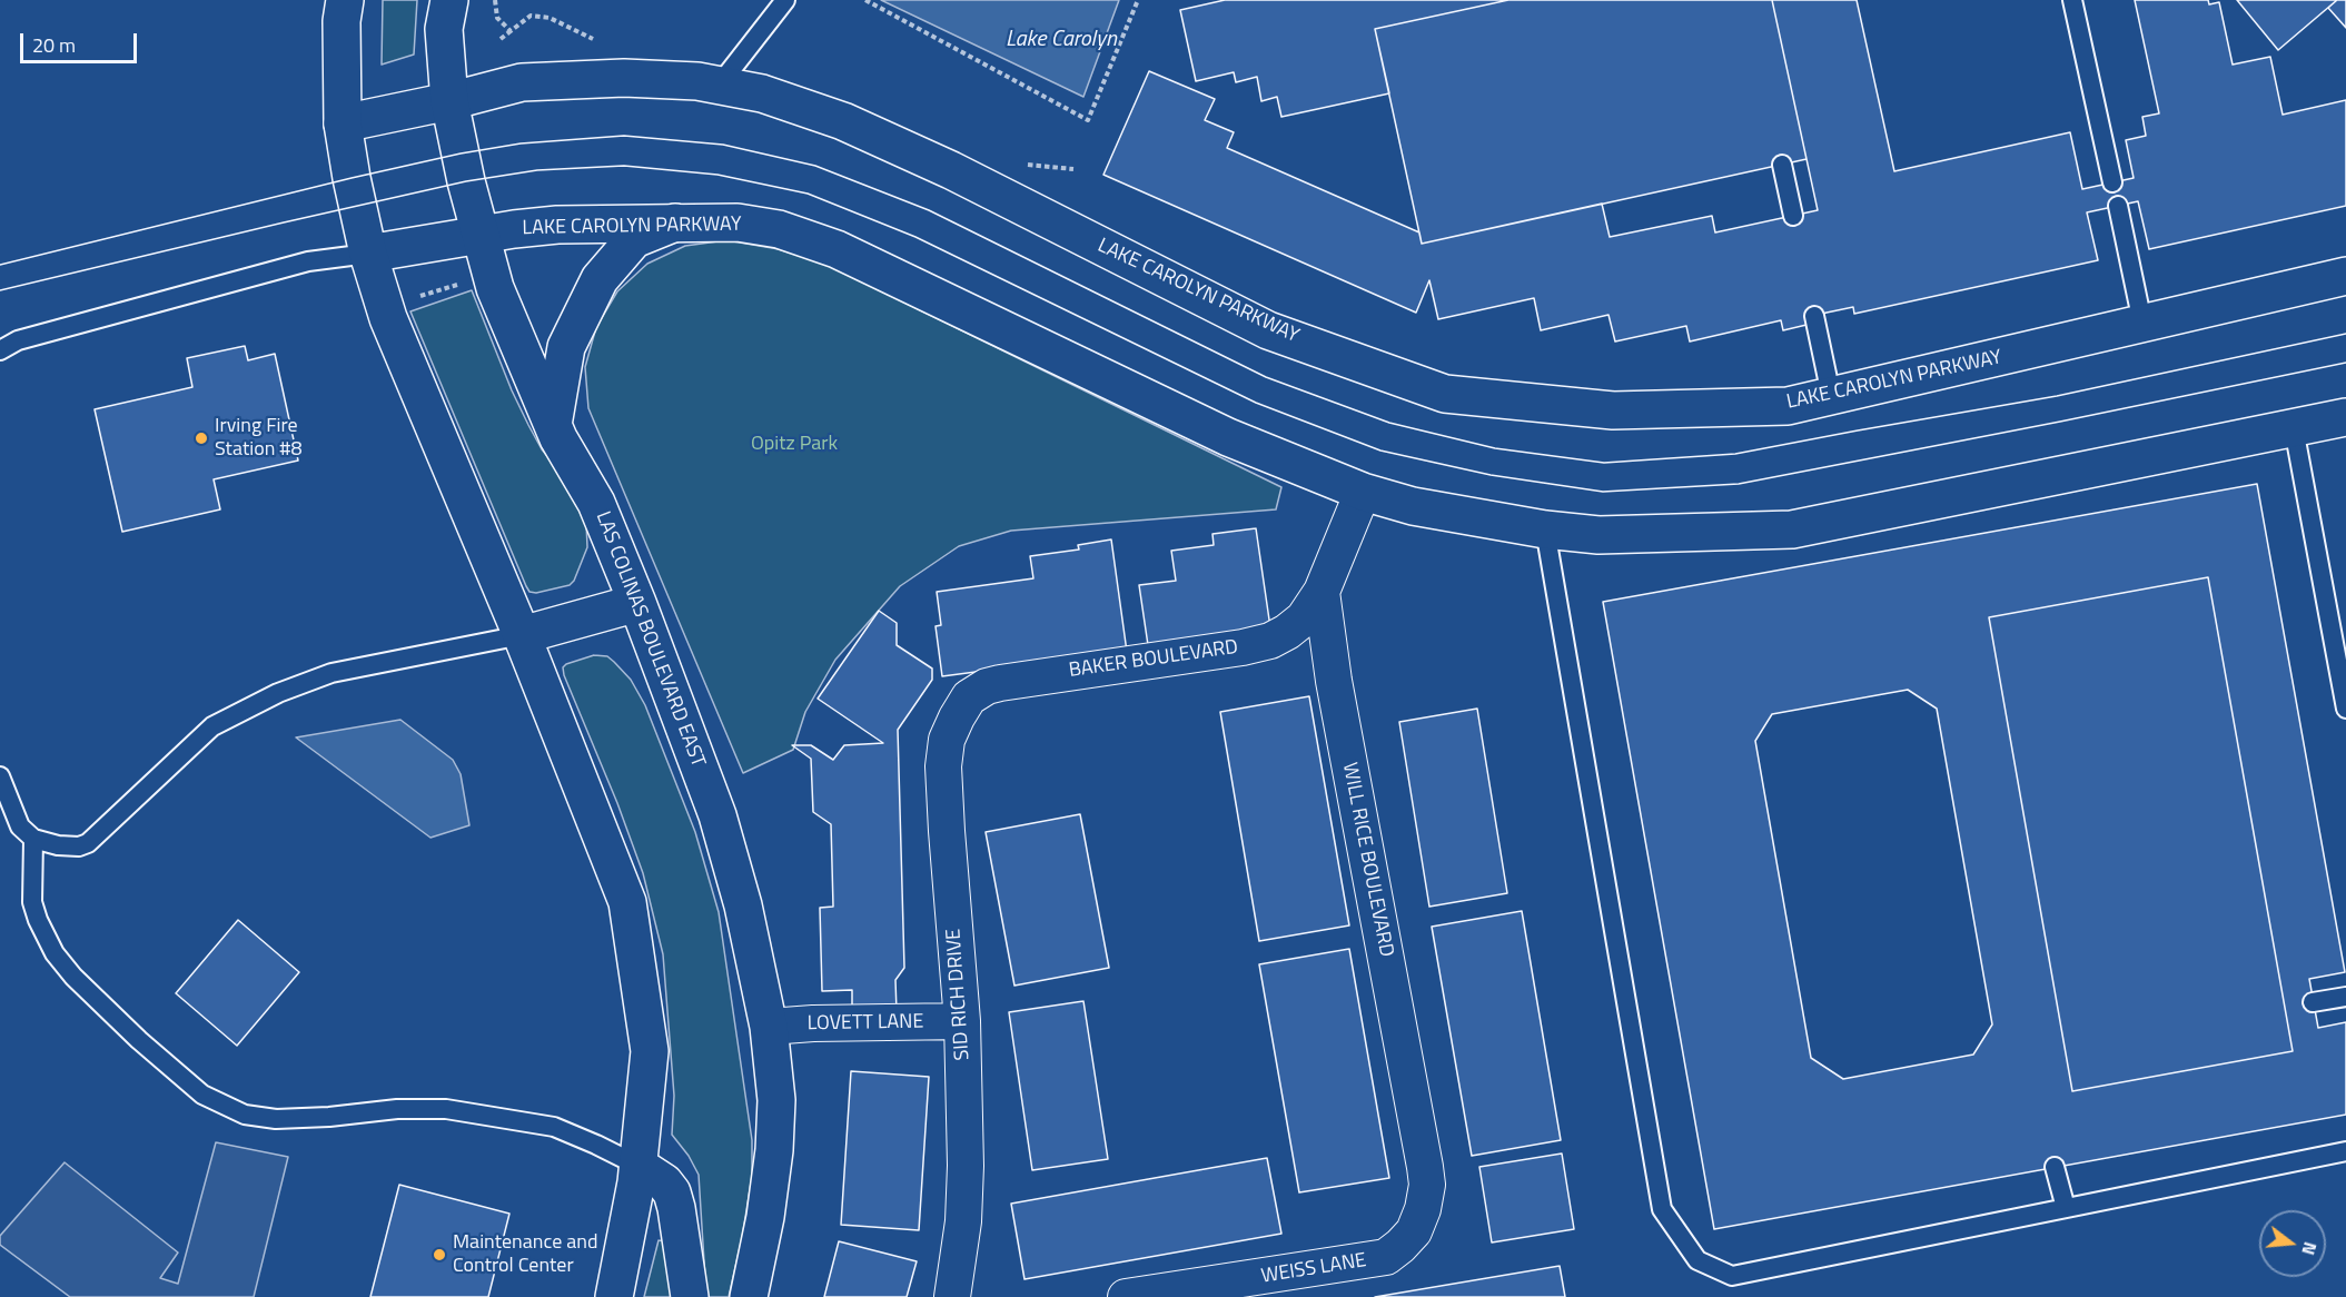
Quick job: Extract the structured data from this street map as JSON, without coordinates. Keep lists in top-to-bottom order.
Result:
{
  "streets": {
    "street": [
      "LAKE CAROLYN PARKWAY",
      "LAS COLINAS BOULEVARD EAST",
      "BAKER BOULEVARD",
      "WILL RICE BOULEVARD",
      "SID RICH DRIVE",
      "LOVETT LANE",
      "WEISS LANE"
    ]
  },
  "crossings": [
    ["LAKE CAROLYN PARKWAY", "LAS COLINAS BOULEVARD EAST"],
    ["LAS COLINAS BOULEVARD EAST", "LOVETT LANE"],
    ["BAKER BOULEVARD", "WILL RICE BOULEVARD"],
    ["BAKER BOULEVARD", "SID RICH DRIVE"],
    ["WILL RICE BOULEVARD", "WEISS LANE"],
    ["SID RICH DRIVE", "LOVETT LANE"]
  ],
  "water": ["Lake Carolyn"],
  "parks": ["Opitz Park"],
  "places": ["Irving Fire Station #8", "Maintenance and Control Center"],
  "scale_bar": "20 m",
  "north": "right"
}
